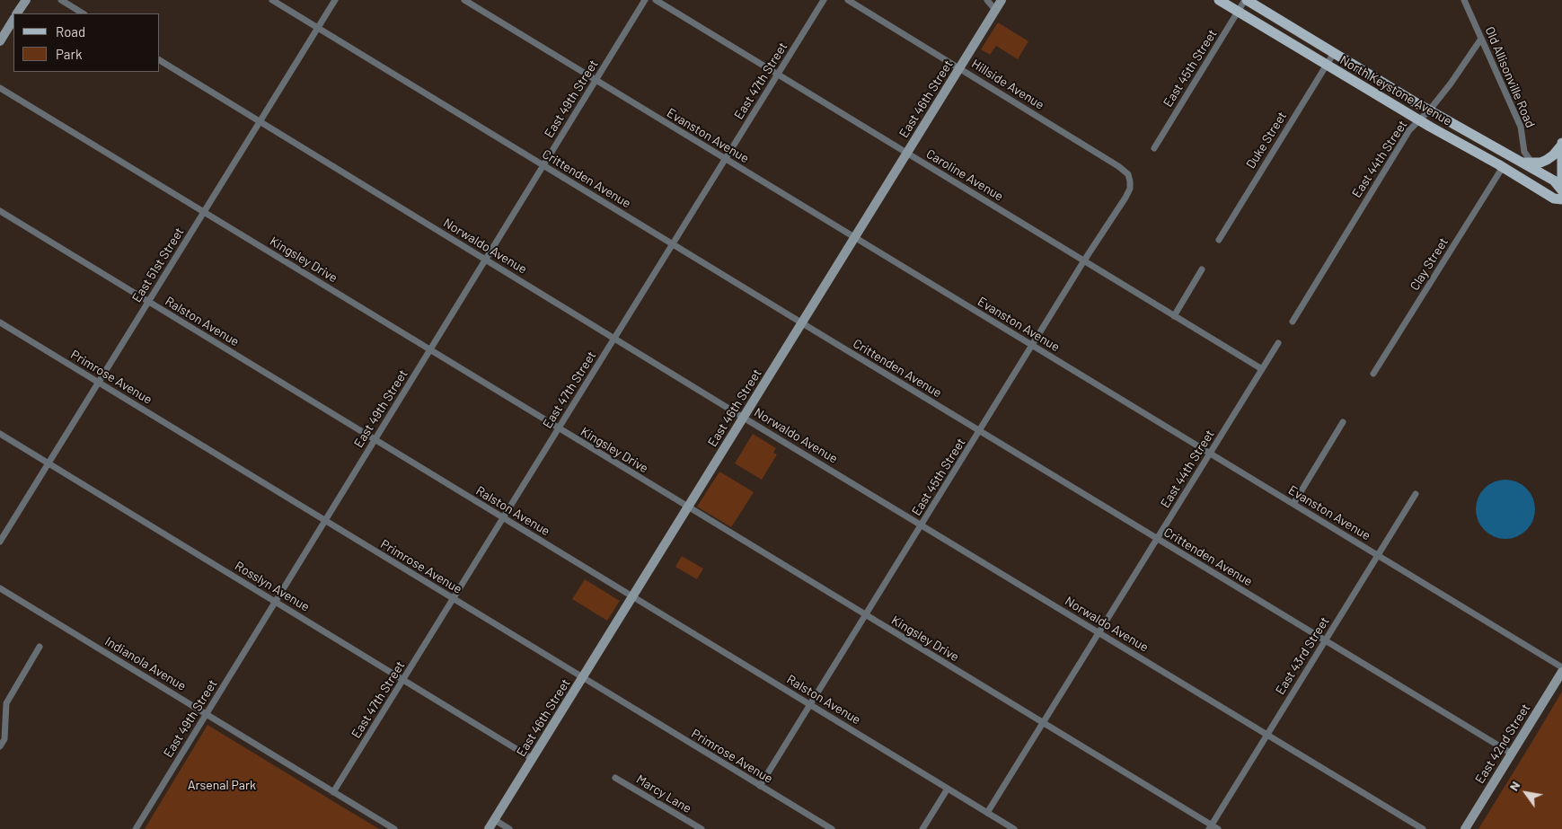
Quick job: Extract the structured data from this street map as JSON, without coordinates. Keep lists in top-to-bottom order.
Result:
{
  "streets": {
    "main road": ["North Keystone Avenue", "East 46th Street", "East 42nd Street"],
    "street": [
      "East 45th Street",
      "Old Allisonville Road",
      "East 47th Street",
      "Hillside Avenue",
      "East 49th Street",
      "Evanston Avenue",
      "Duke Street",
      "East 44th Street",
      "Caroline Avenue",
      "Crittenden Avenue",
      "Norwaldo Avenue",
      "Kingsley Drive",
      "Clay Street",
      "East 51st Street",
      "Ralston Avenue",
      "Primrose Avenue",
      "Rosslyn Avenue",
      "East 43rd Street",
      "Indianola Avenue",
      "Marcy Lane"
    ]
  },
  "crossings": [
    ["East 45th Street", "Hillside Avenue"],
    ["East 45th Street", "North Keystone Avenue"],
    ["East 45th Street", "Evanston Avenue"],
    ["East 45th Street", "Caroline Avenue"],
    ["East 45th Street", "Crittenden Avenue"],
    ["East 45th Street", "Norwaldo Avenue"],
    ["East 45th Street", "Kingsley Drive"],
    ["East 45th Street", "Ralston Avenue"],
    ["East 45th Street", "Primrose Avenue"],
    ["Old Allisonville Road", "North Keystone Avenue"],
    ["Old Allisonville Road", "East 44th Street"],
    ["East 47th Street", "Evanston Avenue"],
    ["East 47th Street", "Caroline Avenue"],
    ["East 47th Street", "Crittenden Avenue"],
    ["East 47th Street", "Norwaldo Avenue"],
    ["East 47th Street", "Kingsley Drive"],
    ["East 47th Street", "Ralston Avenue"],
    ["East 47th Street", "Primrose Avenue"],
    ["East 47th Street", "Rosslyn Avenue"],
    ["East 47th Street", "Indianola Avenue"],
    ["Hillside Avenue", "East 46th Street"],
    ["North Keystone Avenue", "Duke Street"],
    ["North Keystone Avenue", "East 44th Street"],
    ["North Keystone Avenue", "Clay Street"],
    ["East 49th Street", "Evanston Avenue"],
    ["East 49th Street", "Crittenden Avenue"],
    ["East 49th Street", "Norwaldo Avenue"],
    ["East 49th Street", "Kingsley Drive"],
    ["East 49th Street", "Ralston Avenue"],
    ["East 49th Street", "Primrose Avenue"],
    ["East 49th Street", "Rosslyn Avenue"],
    ["East 49th Street", "Indianola Avenue"],
    ["East 46th Street", "Evanston Avenue"],
    ["East 46th Street", "Caroline Avenue"],
    ["East 46th Street", "Crittenden Avenue"],
    ["East 46th Street", "Norwaldo Avenue"],
    ["East 46th Street", "Kingsley Drive"],
    ["East 46th Street", "Ralston Avenue"],
    ["East 46th Street", "Primrose Avenue"],
    ["East 46th Street", "Rosslyn Avenue"],
    ["Evanston Avenue", "East 44th Street"],
    ["Evanston Avenue", "East 43rd Street"],
    ["East 44th Street", "Caroline Avenue"],
    ["East 44th Street", "Crittenden Avenue"],
    ["East 44th Street", "Norwaldo Avenue"],
    ["East 44th Street", "Kingsley Drive"],
    ["East 44th Street", "Ralston Avenue"],
    ["Crittenden Avenue", "East 51st Street"],
    ["Crittenden Avenue", "East 43rd Street"],
    ["Crittenden Avenue", "East 42nd Street"],
    ["Norwaldo Avenue", "East 51st Street"],
    ["Norwaldo Avenue", "East 43rd Street"],
    ["Kingsley Drive", "East 51st Street"],
    ["Kingsley Drive", "East 43rd Street"],
    ["East 51st Street", "Ralston Avenue"],
    ["East 51st Street", "Primrose Avenue"],
    ["East 51st Street", "Rosslyn Avenue"]
  ],
  "parks": ["Arsenal Park"],
  "legend": ["Road", "Park"],
  "north": "top left"
}
